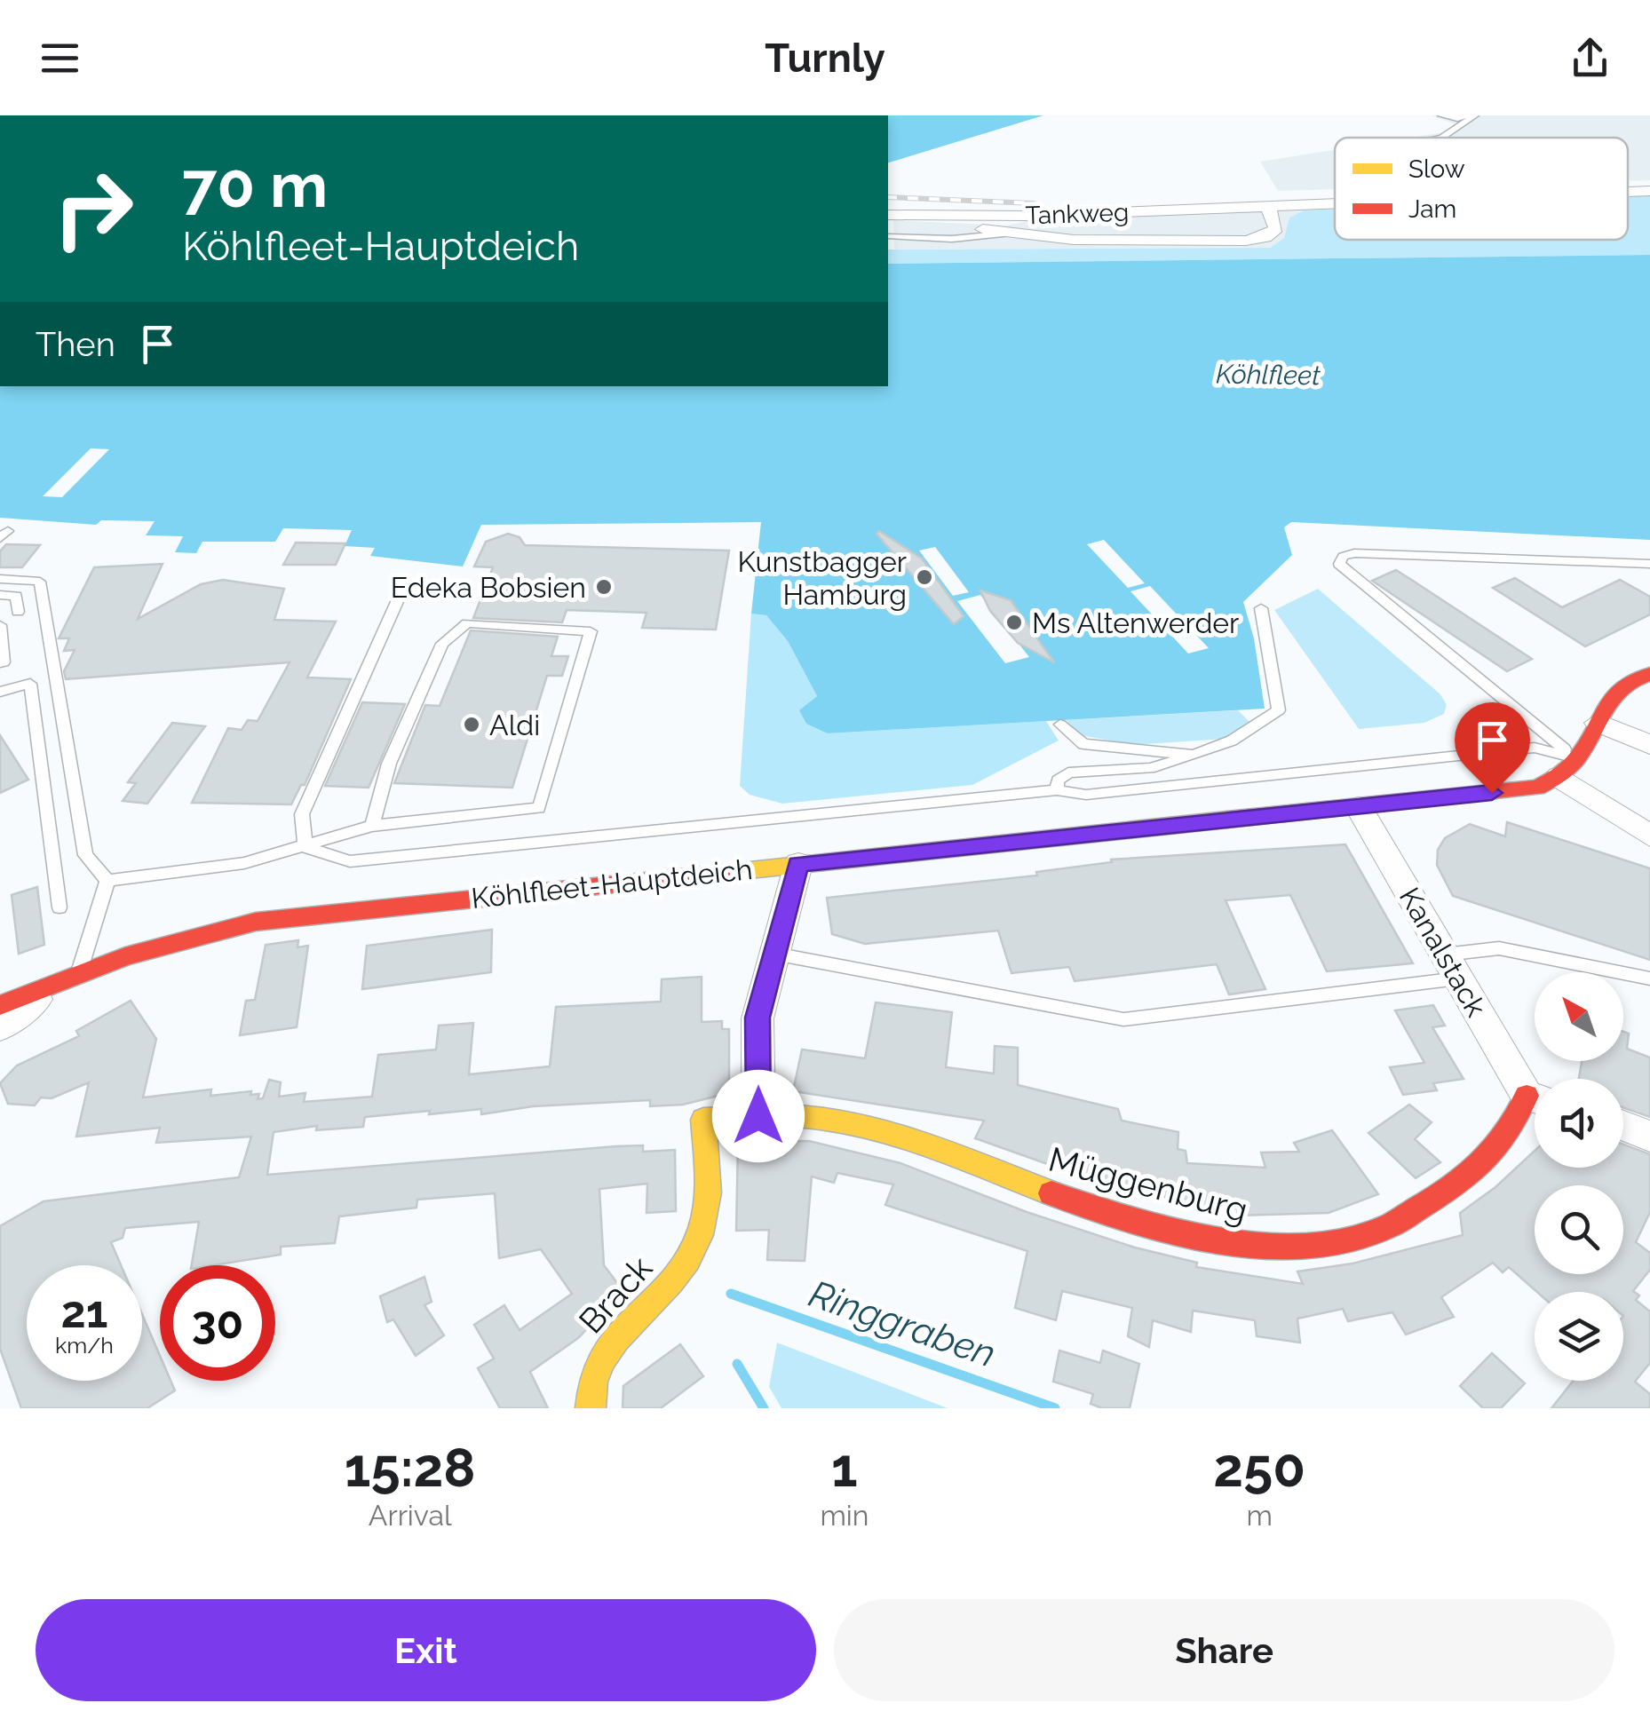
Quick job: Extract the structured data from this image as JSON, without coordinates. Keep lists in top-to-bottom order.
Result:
{
  "streets": {
    "street": [
      "Tankweg",
      "Köhlfleet-Hauptdeich",
      "Kanalstack",
      "Müggenburg",
      "Brack"
    ]
  },
  "crossings": [
    ["Köhlfleet-Hauptdeich", "Kanalstack"],
    ["Müggenburg", "Brack"]
  ],
  "water": ["Köhlfleet", "Ringgraben"],
  "places": [
    "Kunstbagger Hamburg",
    "Edeka Bobsien",
    "Ms Altenwerder",
    "Aldi"
  ],
  "legend": ["Slow", "Jam"],
  "north": "top left",
  "page": {
    "header": "Turnly",
    "turn": ["70 m", "Köhlfleet-Hauptdeich"],
    "then": "Then",
    "speed": "21 km/h",
    "limit": "30",
    "eta": [
      "15:28",
      "Arrival",
      "1",
      "min",
      "250",
      "m"
    ],
    "buttons": ["Exit", "Share"]
  }
}
